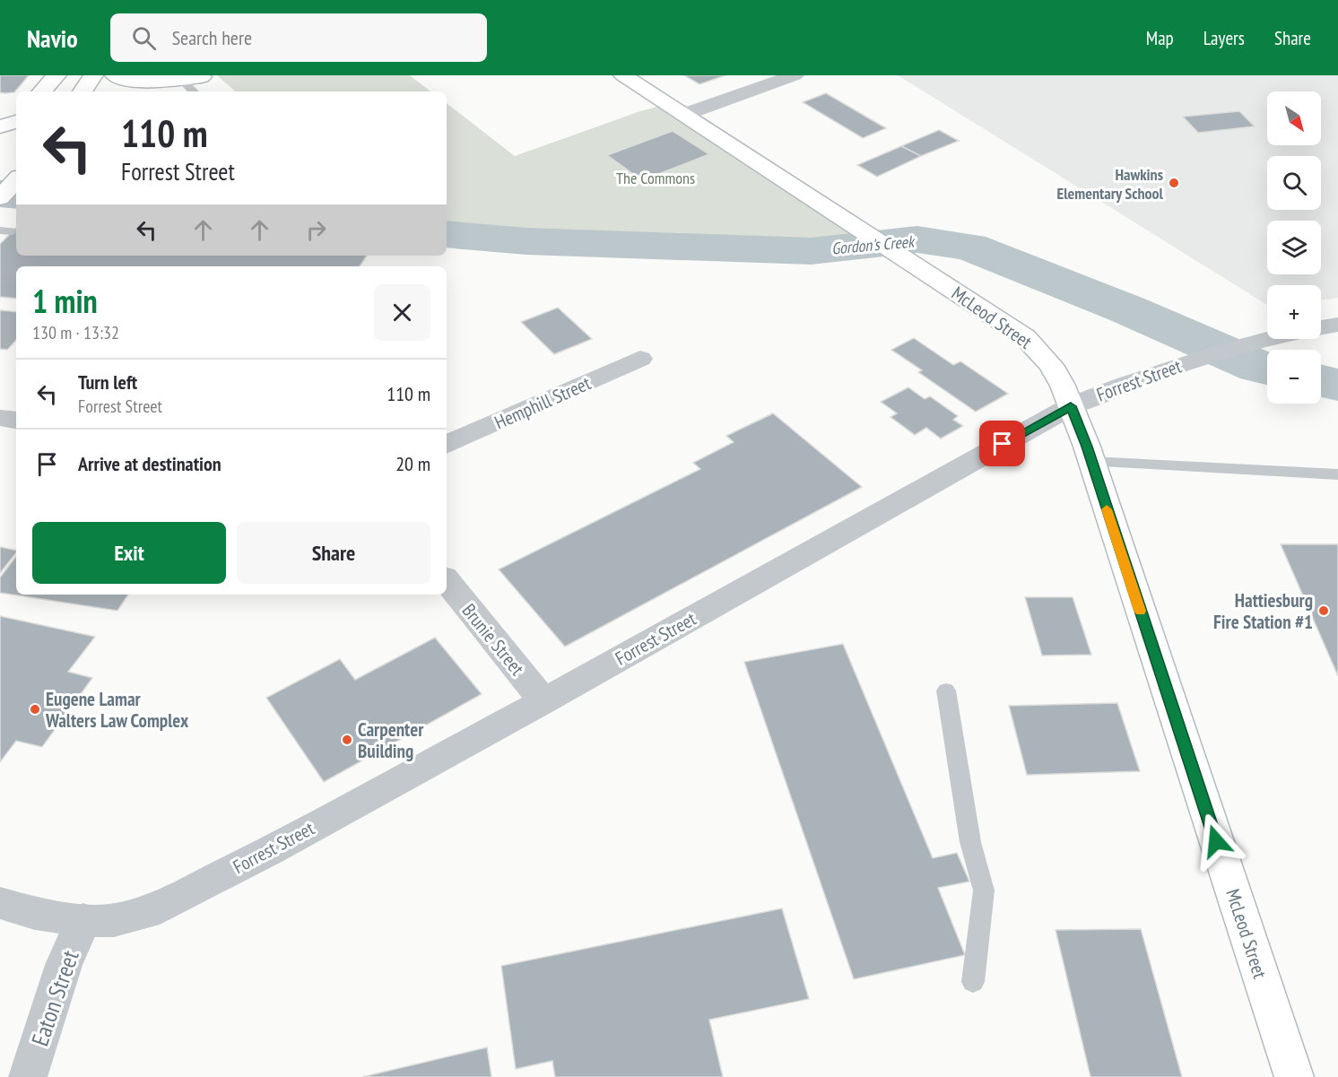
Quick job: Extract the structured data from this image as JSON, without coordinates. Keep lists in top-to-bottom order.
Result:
{
  "streets": {
    "main road": ["McLeod Street"],
    "street": [
      "Forrest Street",
      "Hemphill Street",
      "Brunie Street",
      "Eaton Street"
    ]
  },
  "crossings": [
    ["McLeod Street", "Forrest Street"],
    ["Forrest Street", "Brunie Street"],
    ["Forrest Street", "Eaton Street"]
  ],
  "water": ["Gordon's Creek"],
  "parks": ["The Commons"],
  "places": [
    "Hawkins Elementary School",
    "Hattiesburg Fire Station #1",
    "Eugene Lamar Walters Law Complex",
    "Carpenter Building"
  ],
  "north": "bottom right",
  "page": {
    "header": "Navio",
    "search": "Search here",
    "nav": ["Map", "Layers", "Share"],
    "map_buttons": ["+", "−"],
    "turn": ["110 m", "Forrest Street"],
    "heading": ["1 min", "130 m · 13:32"],
    "list": [
      {
        "name": "Turn left",
        "note": "Forrest Street",
        "value": "110 m"
      },
      {
        "name": "Arrive at destination",
        "value": "20 m"
      }
    ],
    "buttons": ["Exit", "Share"]
  }
}
